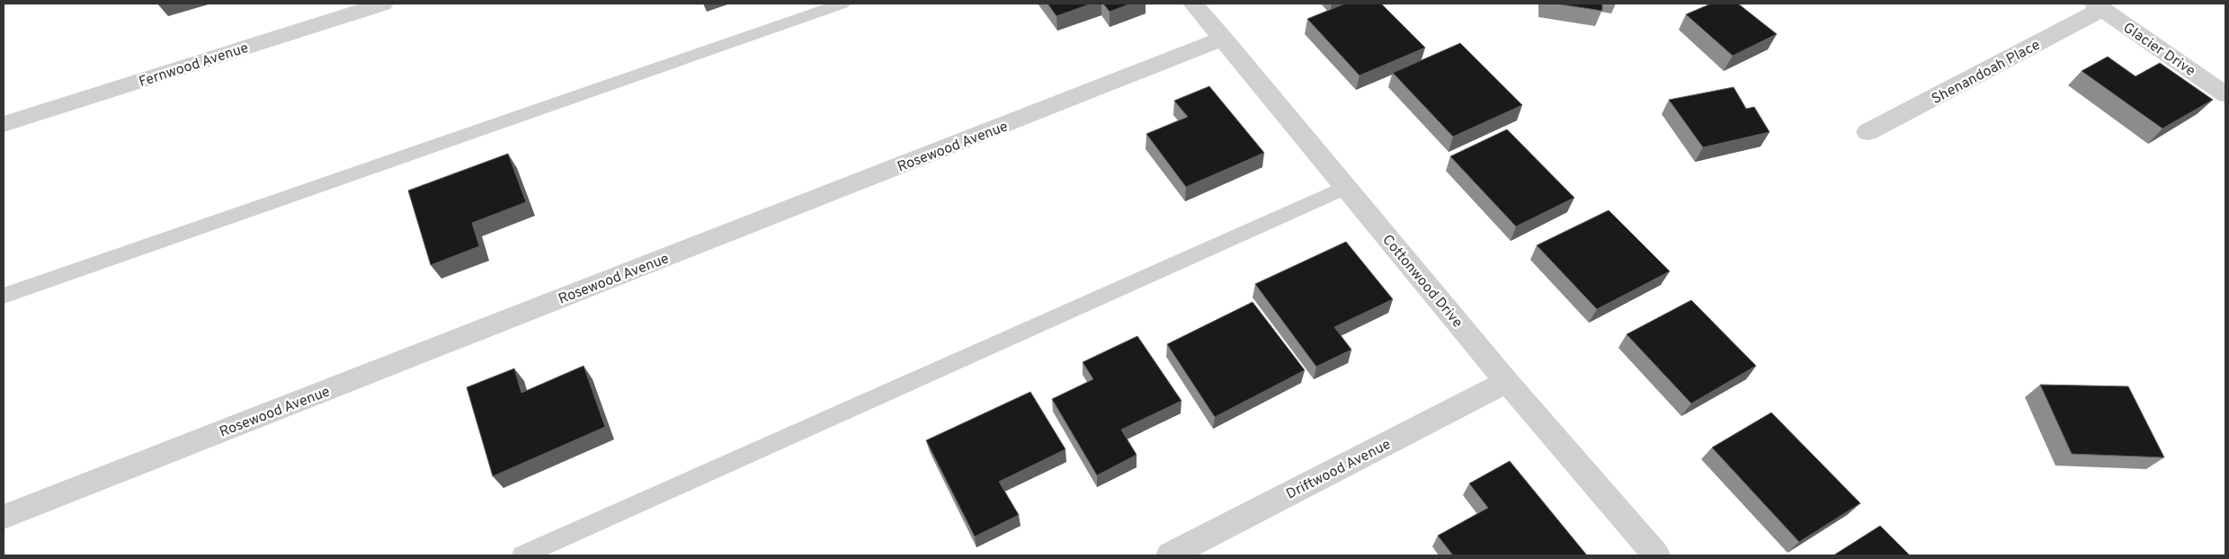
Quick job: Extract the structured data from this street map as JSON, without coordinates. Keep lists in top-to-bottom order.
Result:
{
  "streets": {
    "street": [
      "Glacier Drive",
      "Fernwood Avenue",
      "Shenandoah Place",
      "Rosewood Avenue",
      "Cottonwood Drive",
      "Driftwood Avenue"
    ]
  },
  "crossings": [
    ["Glacier Drive", "Shenandoah Place"],
    ["Rosewood Avenue", "Cottonwood Drive"],
    ["Cottonwood Drive", "Driftwood Avenue"]
  ]
}
